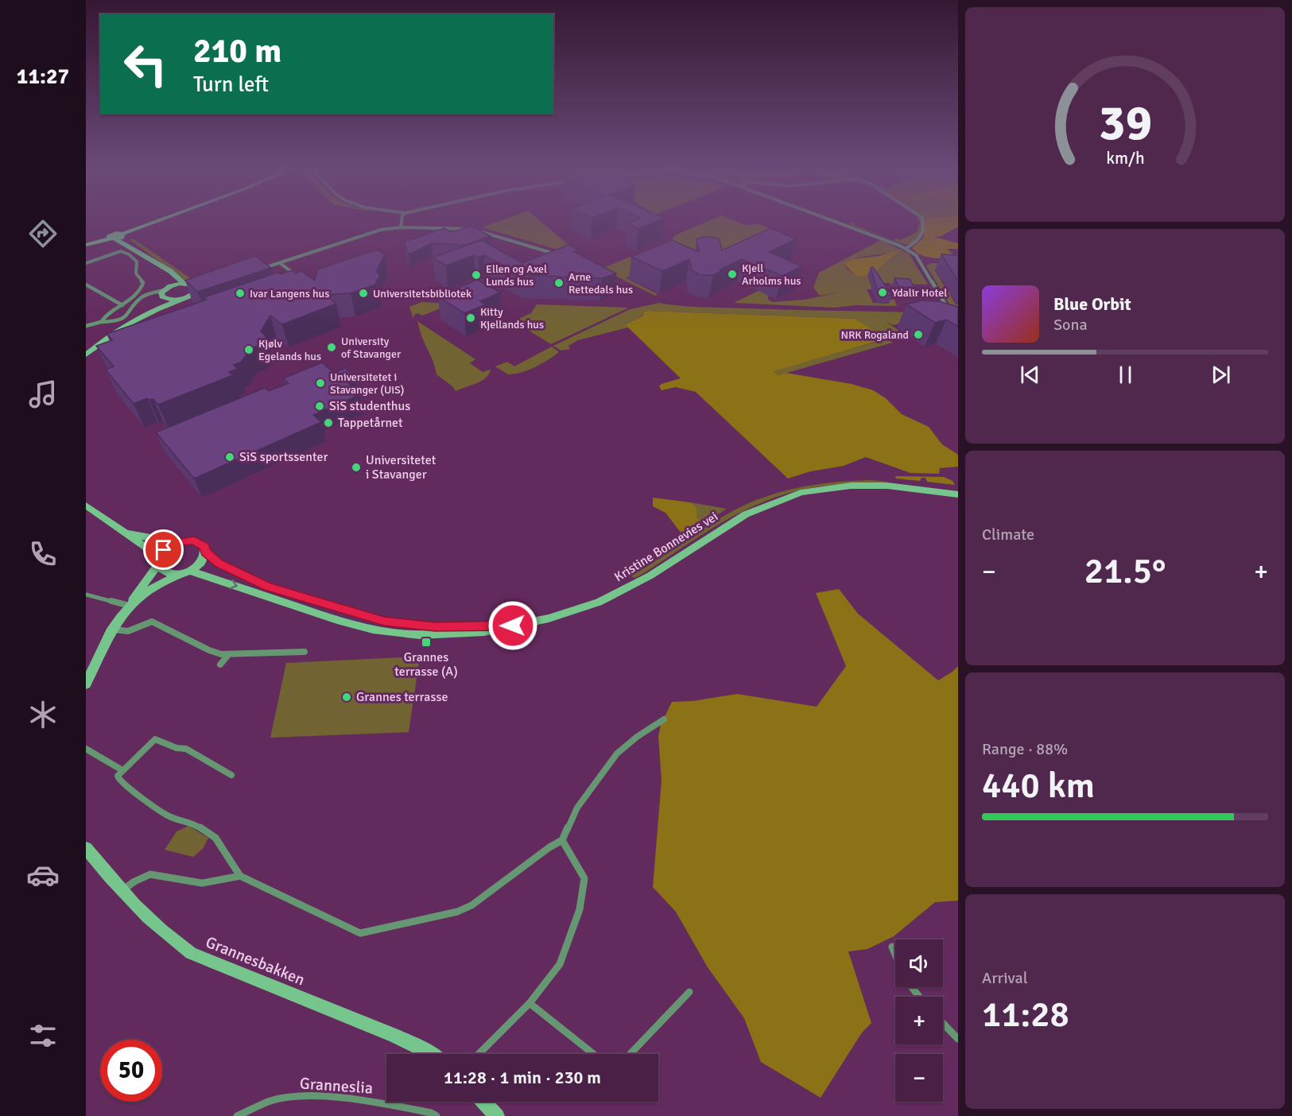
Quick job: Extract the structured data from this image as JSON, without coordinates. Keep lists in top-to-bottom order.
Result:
{
  "streets": {
    "main road": ["Kristine Bonnevies vei", "Grannesbakken"],
    "street": ["Granneslia"]
  },
  "places": {
    "other": [
      "Kjell Arholms hus",
      "Ellen og Axel Lunds hus",
      "Arne Rettedals hus",
      "Ydalir Hotel",
      "Ivar Langens hus",
      "Universitetsbibliotek",
      "Kitty Kjellands hus",
      "NRK Rogaland",
      "University of Stavanger",
      "Kjølv Egelands hus",
      "Universitetet i Stavanger (UiS)",
      "SiS studenthus",
      "Tappetårnet",
      "SiS sportssenter",
      "Universitetet i Stavanger",
      "Grannes terrasse"
    ],
    "transit": ["Grannes terrasse (A)"]
  },
  "page": {
    "tabs": "11:27",
    "turn": ["210 m", "Turn left"],
    "song": ["Blue Orbit", "Sona"],
    "tile": [
      "Climate",
      ["Range · 88%", "440 km"],
      ["Arrival", "11:28"]
    ],
    "heat": ["−", "21.5°", "+"],
    "map_buttons": ["+", "−"],
    "limit": "50",
    "trip": "11:28 · 1 min · 230 m",
    "gauge": ["39", "km/h"]
  }
}
